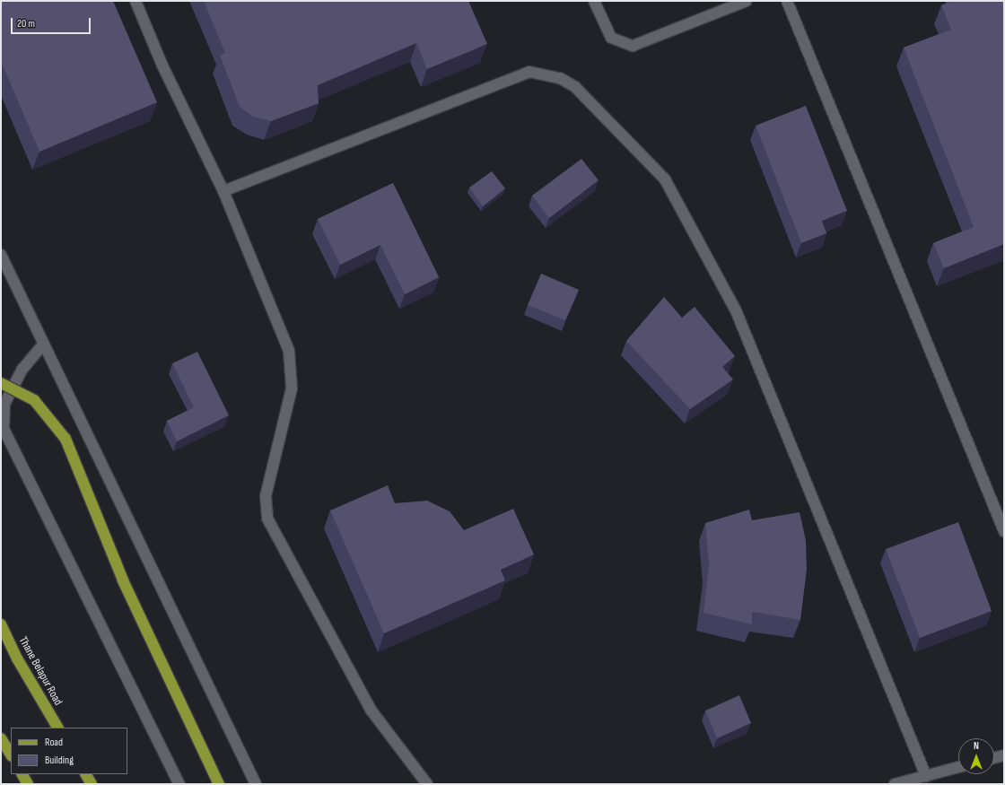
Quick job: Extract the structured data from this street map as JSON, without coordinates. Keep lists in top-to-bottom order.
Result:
{
  "streets": {
    "main road": ["Thane Belapur Road"]
  },
  "legend": ["Road", "Building"],
  "scale_bar": "20 m",
  "north": "top"
}
